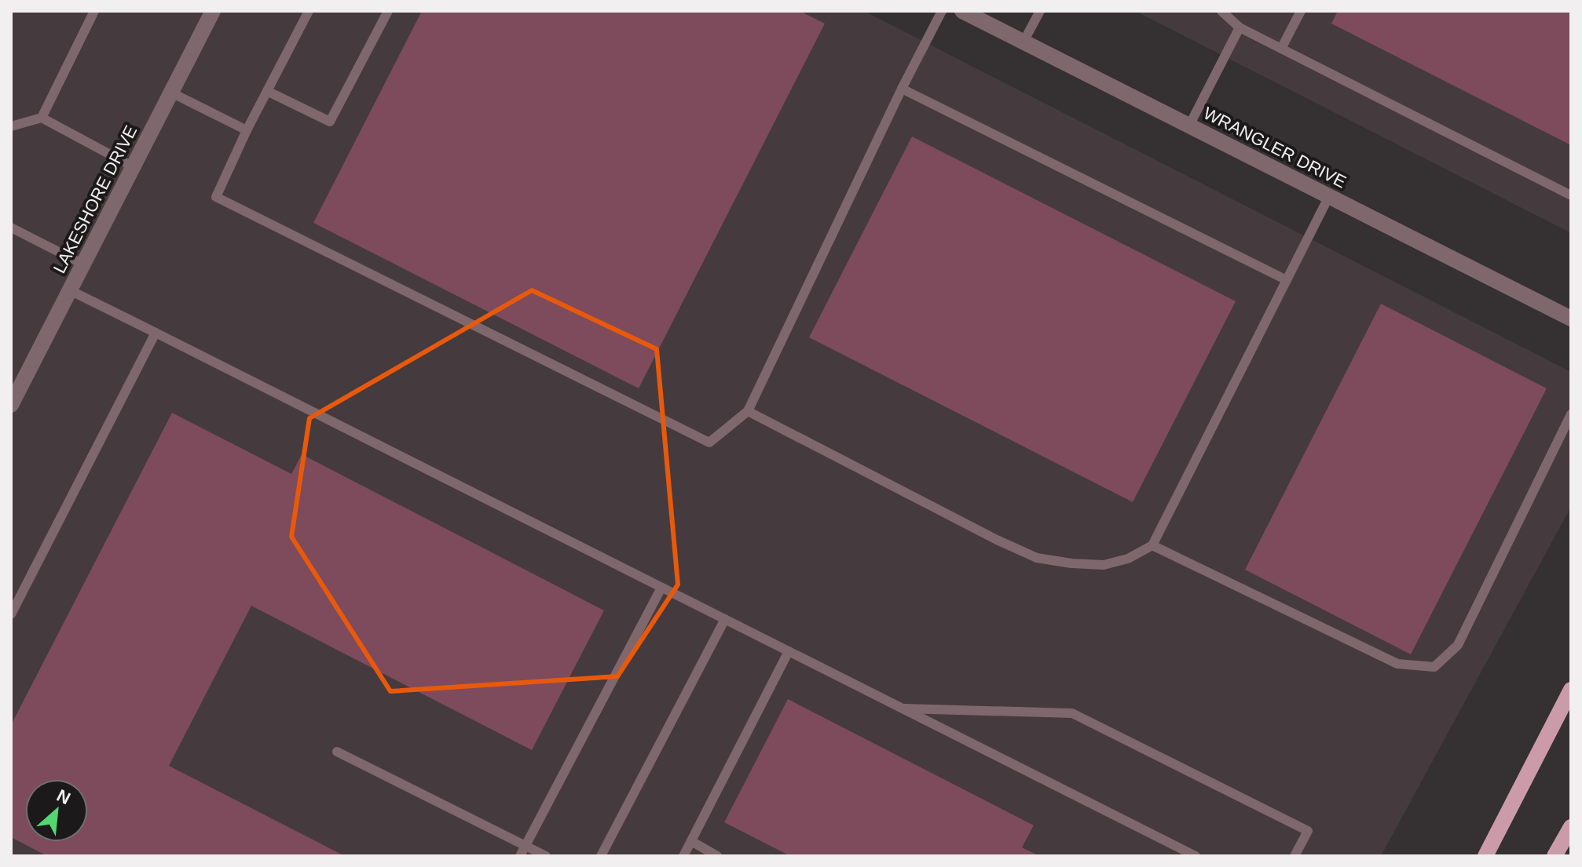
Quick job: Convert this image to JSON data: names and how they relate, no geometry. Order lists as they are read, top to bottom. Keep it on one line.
{"streets":{"street":["WRANGLER DRIVE","LAKESHORE DRIVE"]},"north":"top right"}
